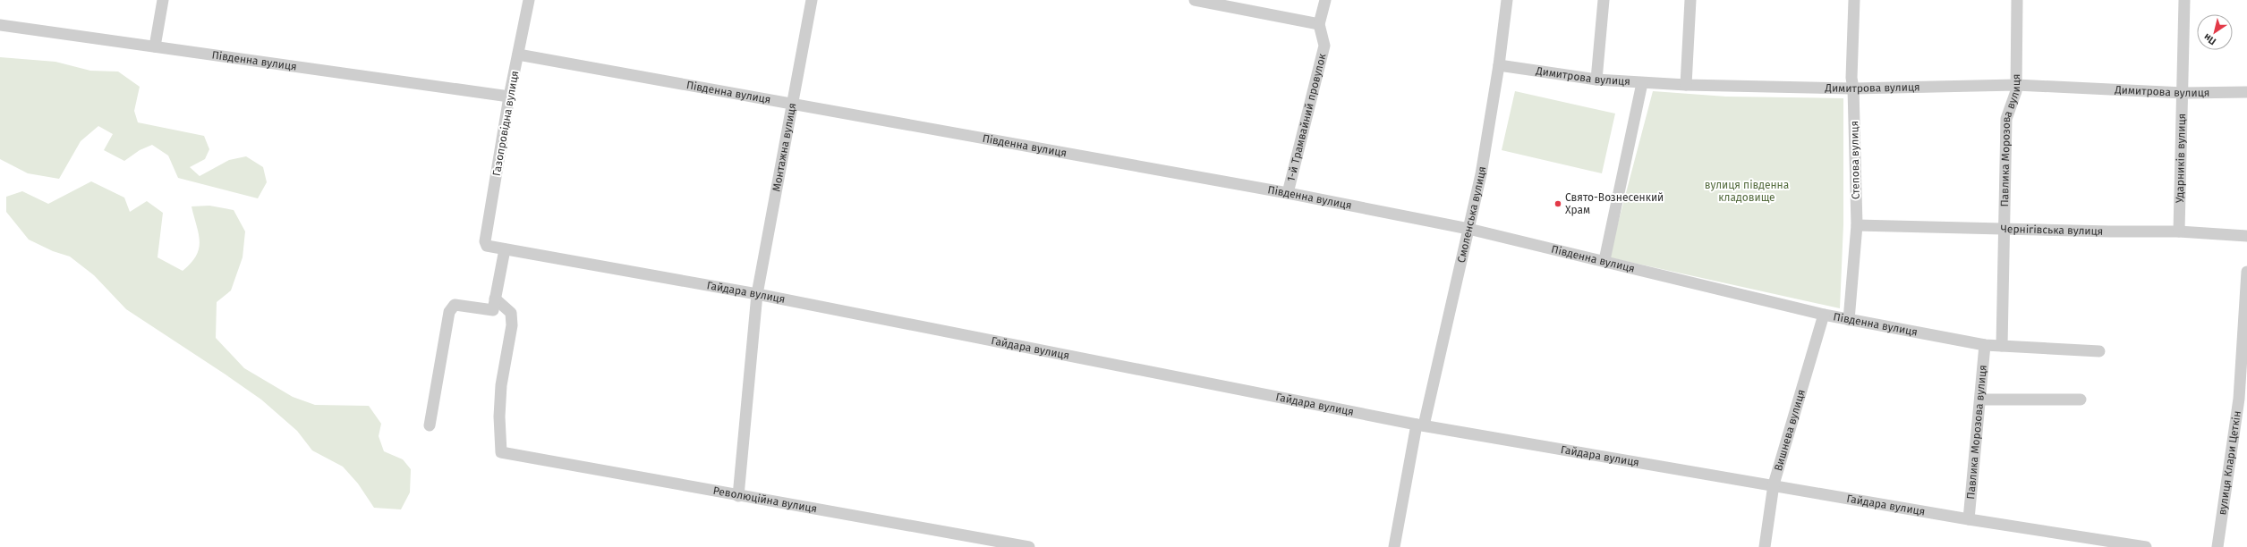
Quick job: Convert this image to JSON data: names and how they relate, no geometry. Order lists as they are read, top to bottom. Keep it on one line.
{"streets":{"street":["Південна вулиця","Димитрова вулиця","1-й Трамвайний провулок","Газопровідна вулиця","Павлика Морозова вулиця","Монтажна вулиця","Ударників вулиця","Степова вулиця","Смоленська вулиця","Чернігівська вулиця","Гайдара вулиця","Вишнева вулиця","вулиця Клари Цеткін","Революційна вулиця"]},"crossings":[["Південна вулиця","1-й Трамвайний провулок"],["Південна вулиця","Газопровідна вулиця"],["Південна вулиця","Павлика Морозова вулиця"],["Південна вулиця","Монтажна вулиця"],["Південна вулиця","Степова вулиця"],["Південна вулиця","Смоленська вулиця"],["Південна вулиця","Вишнева вулиця"],["Димитрова вулиця","Павлика Морозова вулиця"],["Димитрова вулиця","Ударників вулиця"],["Димитрова вулиця","Степова вулиця"],["Димитрова вулиця","Смоленська вулиця"],["Газопровідна вулиця","Гайдара вулиця"],["Павлика Морозова вулиця","Чернігівська вулиця"],["Павлика Морозова вулиця","Гайдара вулиця"],["Монтажна вулиця","Гайдара вулиця"],["Монтажна вулиця","Революційна вулиця"],["Ударників вулиця","Чернігівська вулиця"],["Степова вулиця","Чернігівська вулиця"],["Смоленська вулиця","Гайдара вулиця"],["Гайдара вулиця","Вишнева вулиця"]],"parks":["вулиця південна кладовище"],"places":["Свято-Вознесенкий Храм"],"north":"bottom left"}
